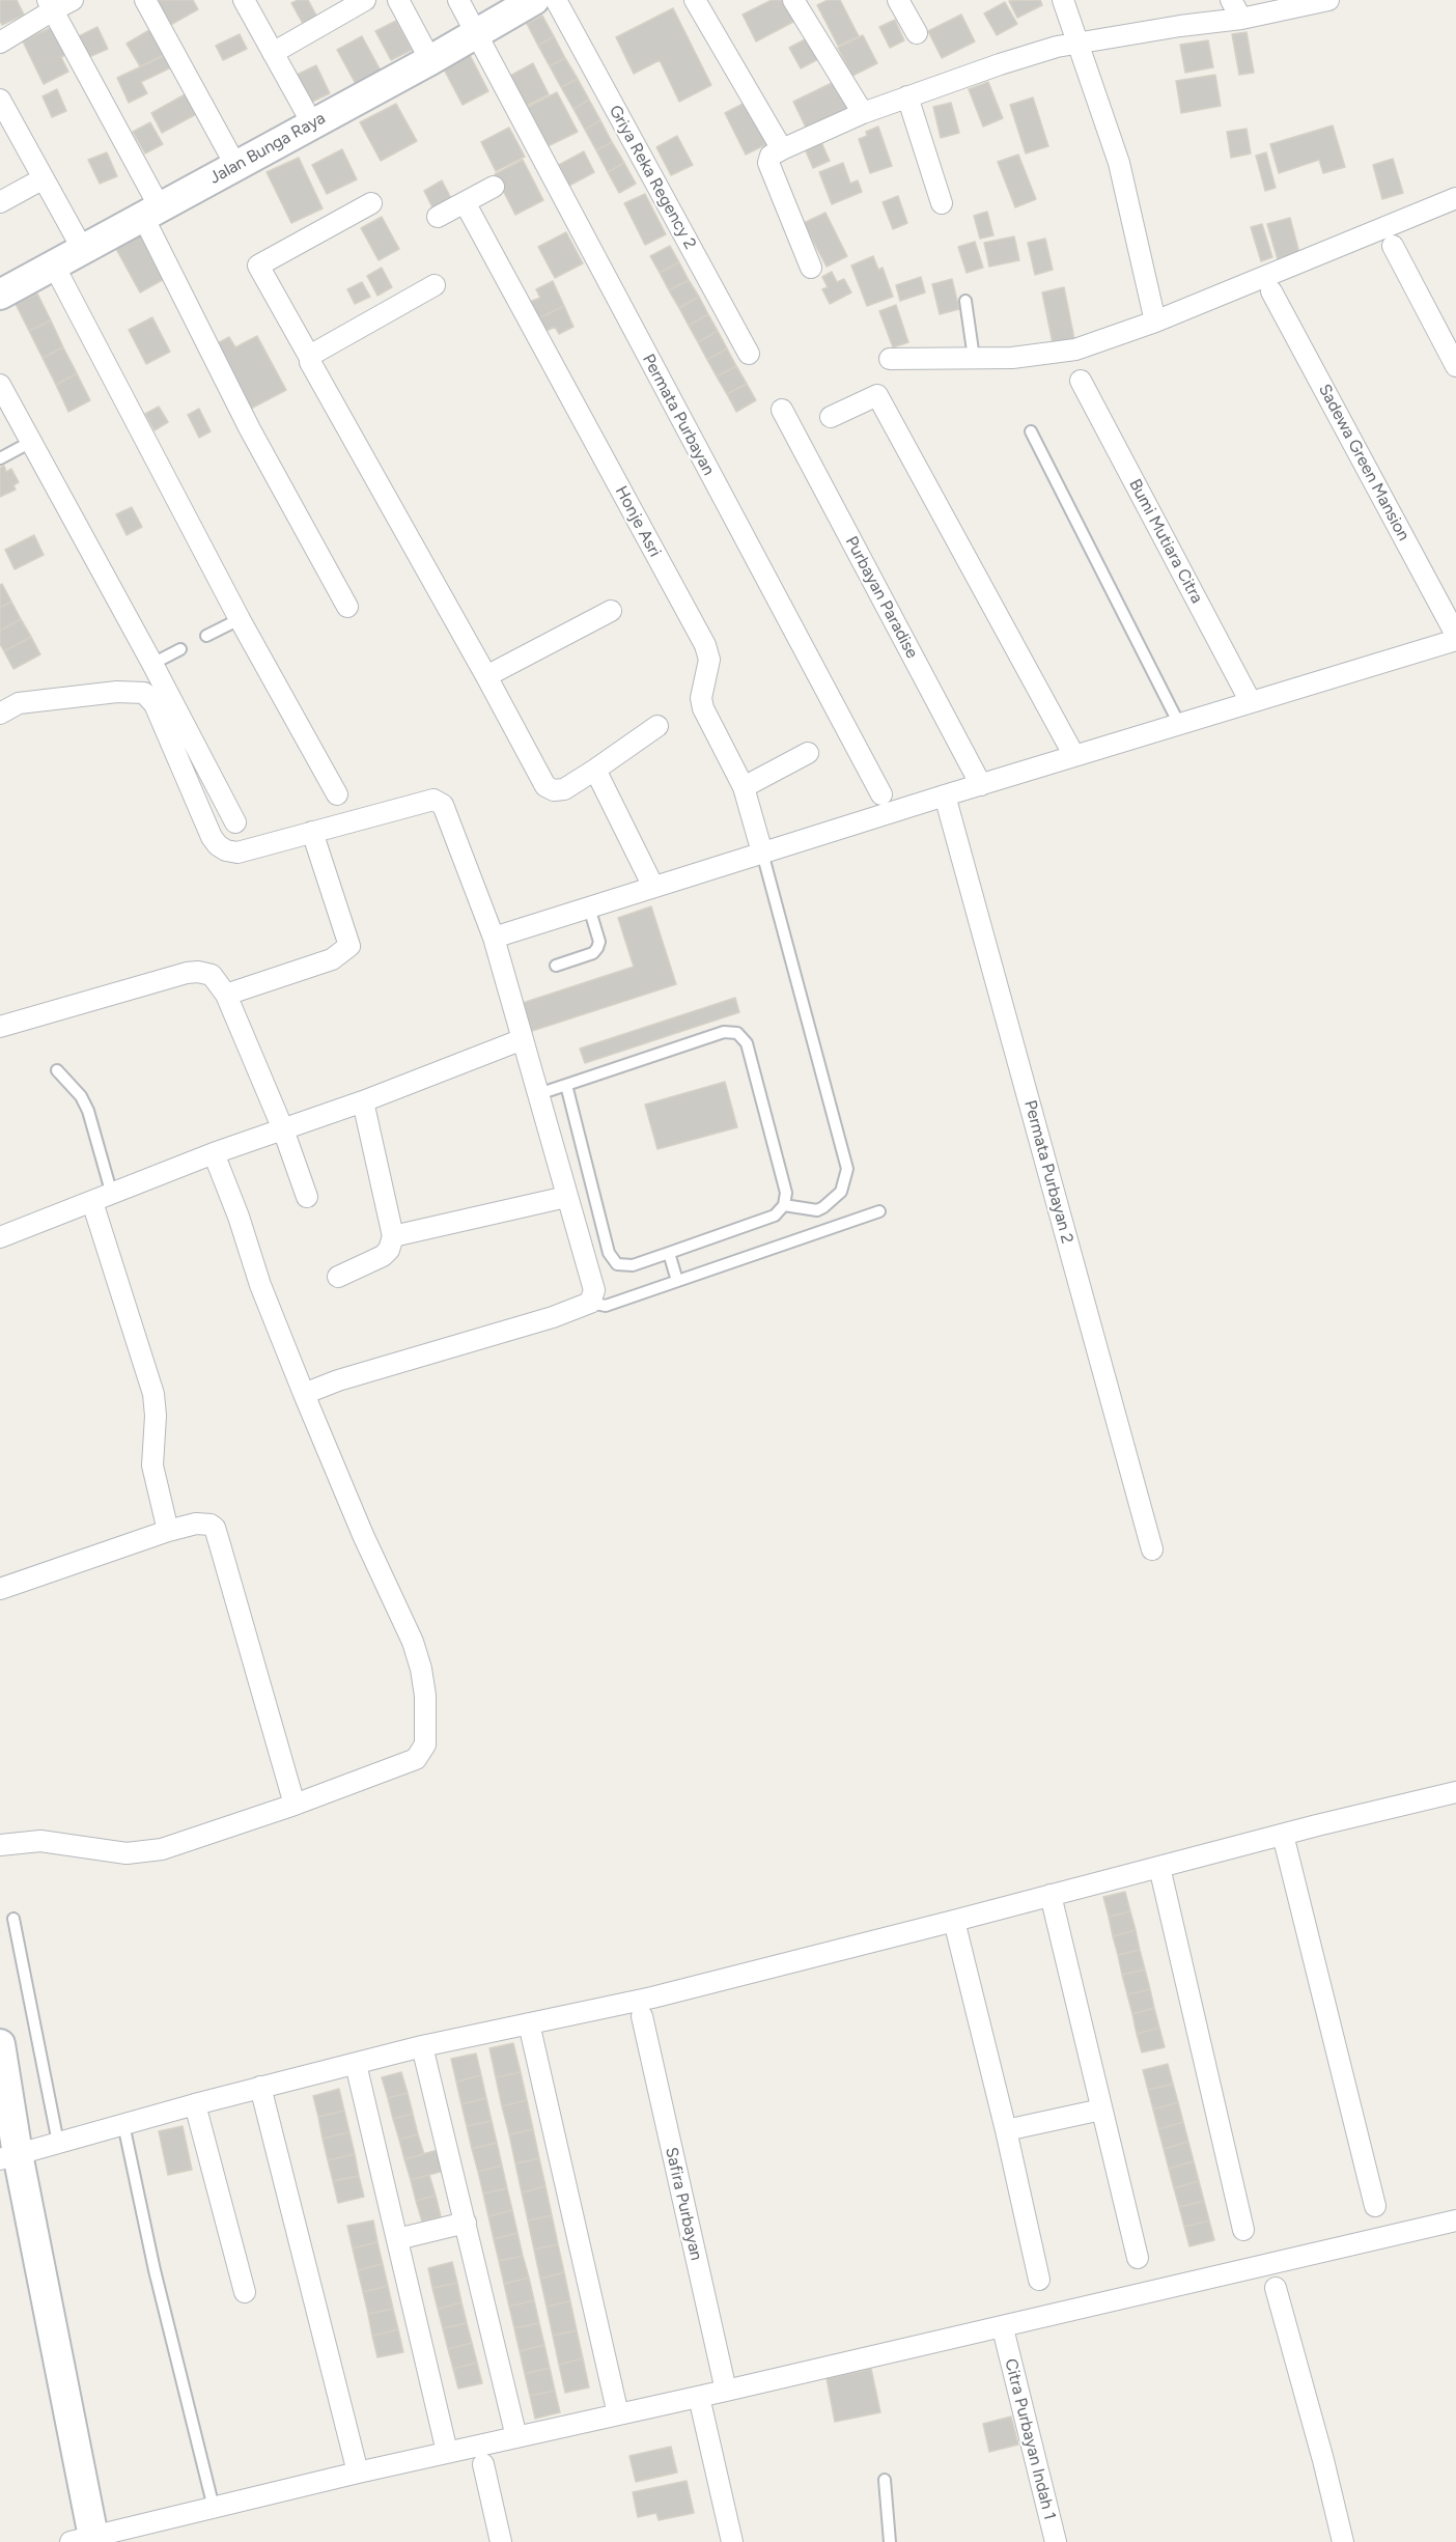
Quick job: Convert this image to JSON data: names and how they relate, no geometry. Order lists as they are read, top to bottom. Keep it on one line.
{"streets":{"main road":["Jalan Bunga Raya"],"street":["Griya Reka Regency 2","Permata Purbayan","Sadewa Green Mansion","Honje Asri","Bumi Mutiara Citra","Purbayan Paradise","Permata Purbayan 2","Safira Purbayan","Citra Purbayan Indah 1"]},"crossings":[["Jalan Bunga Raya","Griya Reka Regency 2"],["Jalan Bunga Raya","Permata Purbayan"]]}
